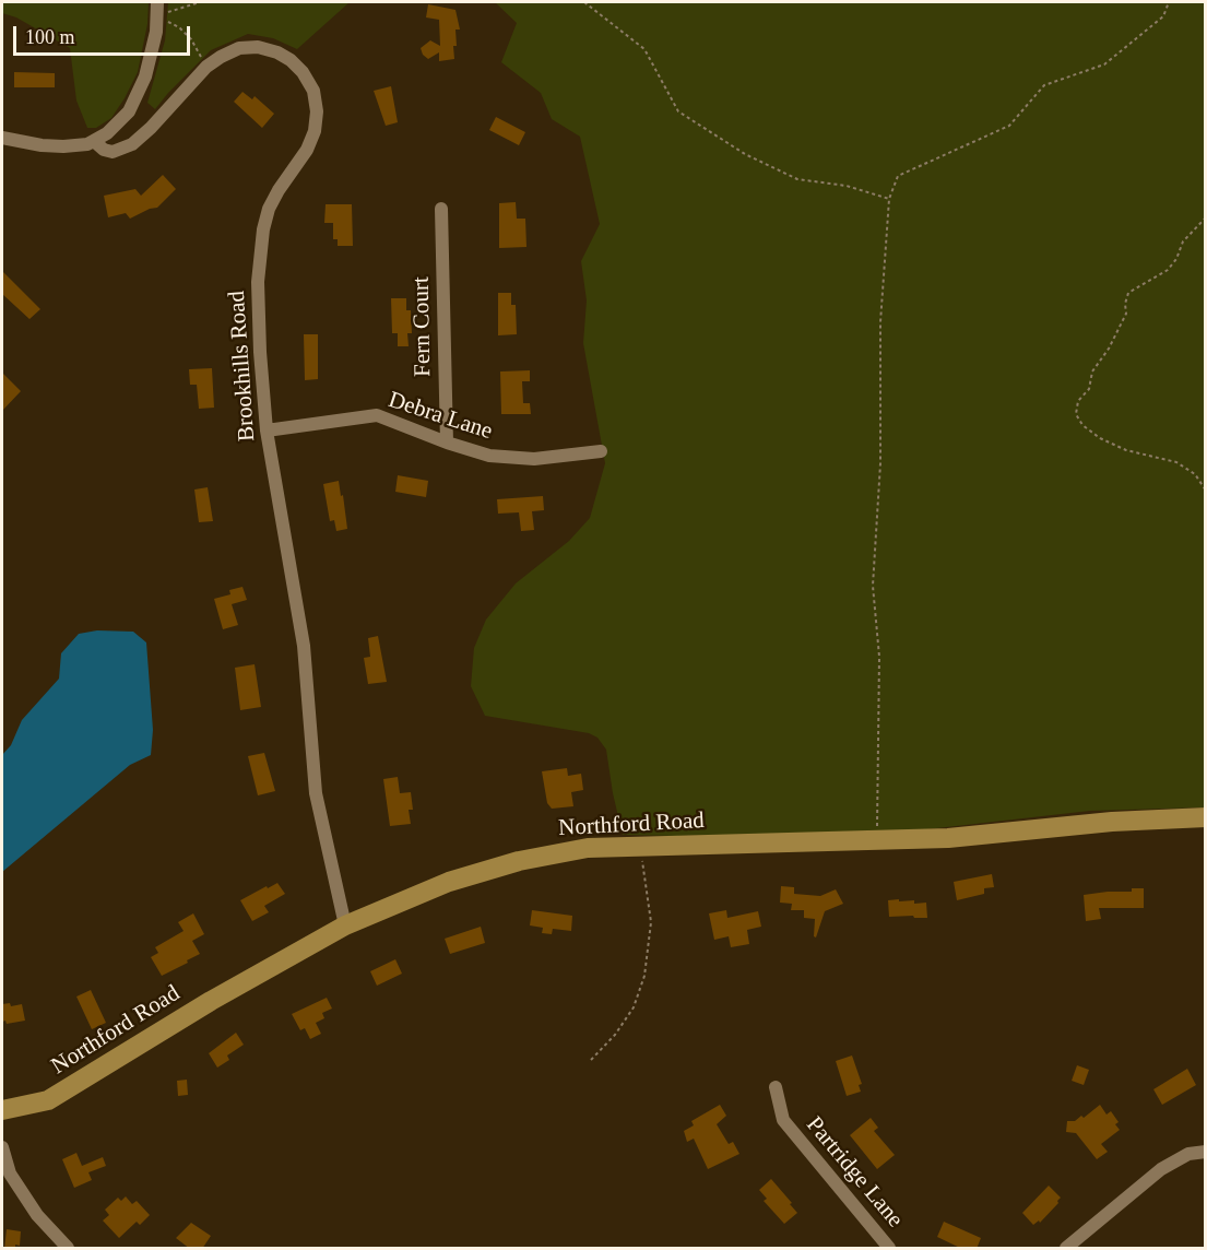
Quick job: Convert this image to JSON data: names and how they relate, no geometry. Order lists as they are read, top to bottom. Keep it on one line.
{"streets":{"street":["Fern Court","Brookhills Road","Debra Lane","Northford Road","Partridge Lane"]},"crossings":[["Fern Court","Debra Lane"],["Brookhills Road","Debra Lane"],["Brookhills Road","Northford Road"]],"scale_bar":"100 m"}
